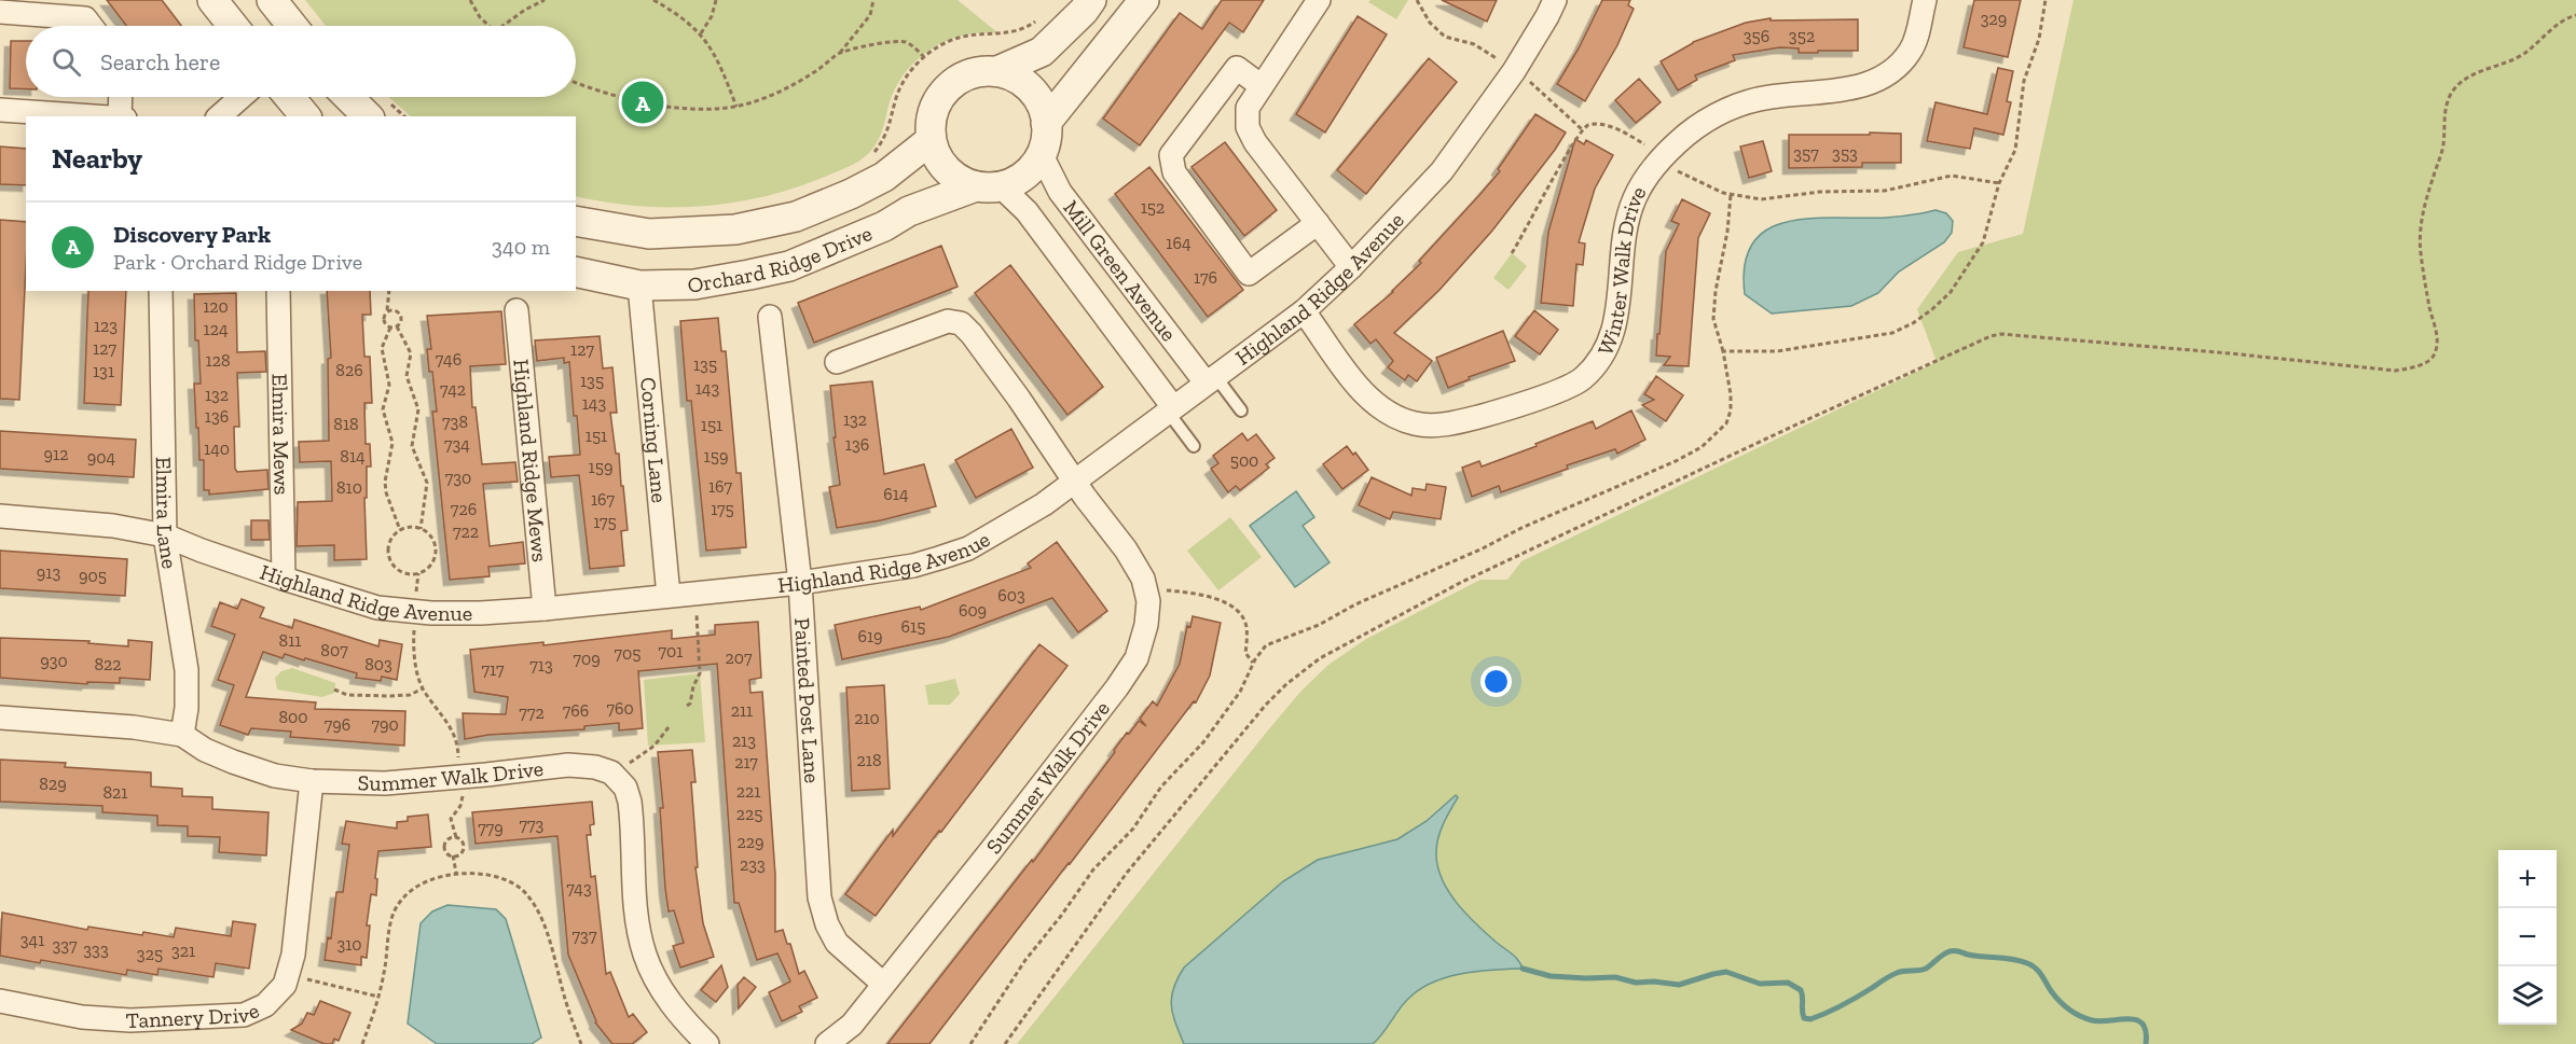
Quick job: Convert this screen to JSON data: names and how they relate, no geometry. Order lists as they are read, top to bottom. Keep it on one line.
{"streets":{"street":["Orchard Ridge Drive","Mill Green Avenue","Winter Walk Drive","Highland Ridge Avenue","Elmira Mews","Corning Lane","Highland Ridge Mews","Elmira Lane","Painted Post Lane","Summer Walk Drive","Tannery Drive"]},"crossings":[["Orchard Ridge Drive","Mill Green Avenue"],["Orchard Ridge Drive","Corning Lane"],["Mill Green Avenue","Highland Ridge Avenue"],["Winter Walk Drive","Highland Ridge Avenue"],["Highland Ridge Avenue","Elmira Mews"],["Highland Ridge Avenue","Corning Lane"],["Highland Ridge Avenue","Highland Ridge Mews"],["Highland Ridge Avenue","Elmira Lane"],["Highland Ridge Avenue","Painted Post Lane"],["Highland Ridge Avenue","Summer Walk Drive"],["Elmira Lane","Summer Walk Drive"],["Painted Post Lane","Summer Walk Drive"],["Summer Walk Drive","Tannery Drive"]],"house_numbers":["329","356","352","357","353","152","164","176","120","123","124","127","127","746","128","135","826","131","135","143","742","132","143","136","132","738","818","151","151","734","136","140","912","814","159","904","500","159","730","167","810","614","167","726","175","175","722","913","905","603","609","615","619","811","807","701","705","207","709","930","822","803","713","717","760","766","211","772","800","210","796","790","213","218","217","829","221","821","225","773","779","229","233","743","737","341","310","337","333","321","325"],"page":{"search":"Search here","pins":"A","heading":"Nearby","list":[{"mark":"A","name":"Discovery Park","note":"Park · Orchard Ridge Drive","value":"340 m"}],"map_buttons":["+","−"]}}
